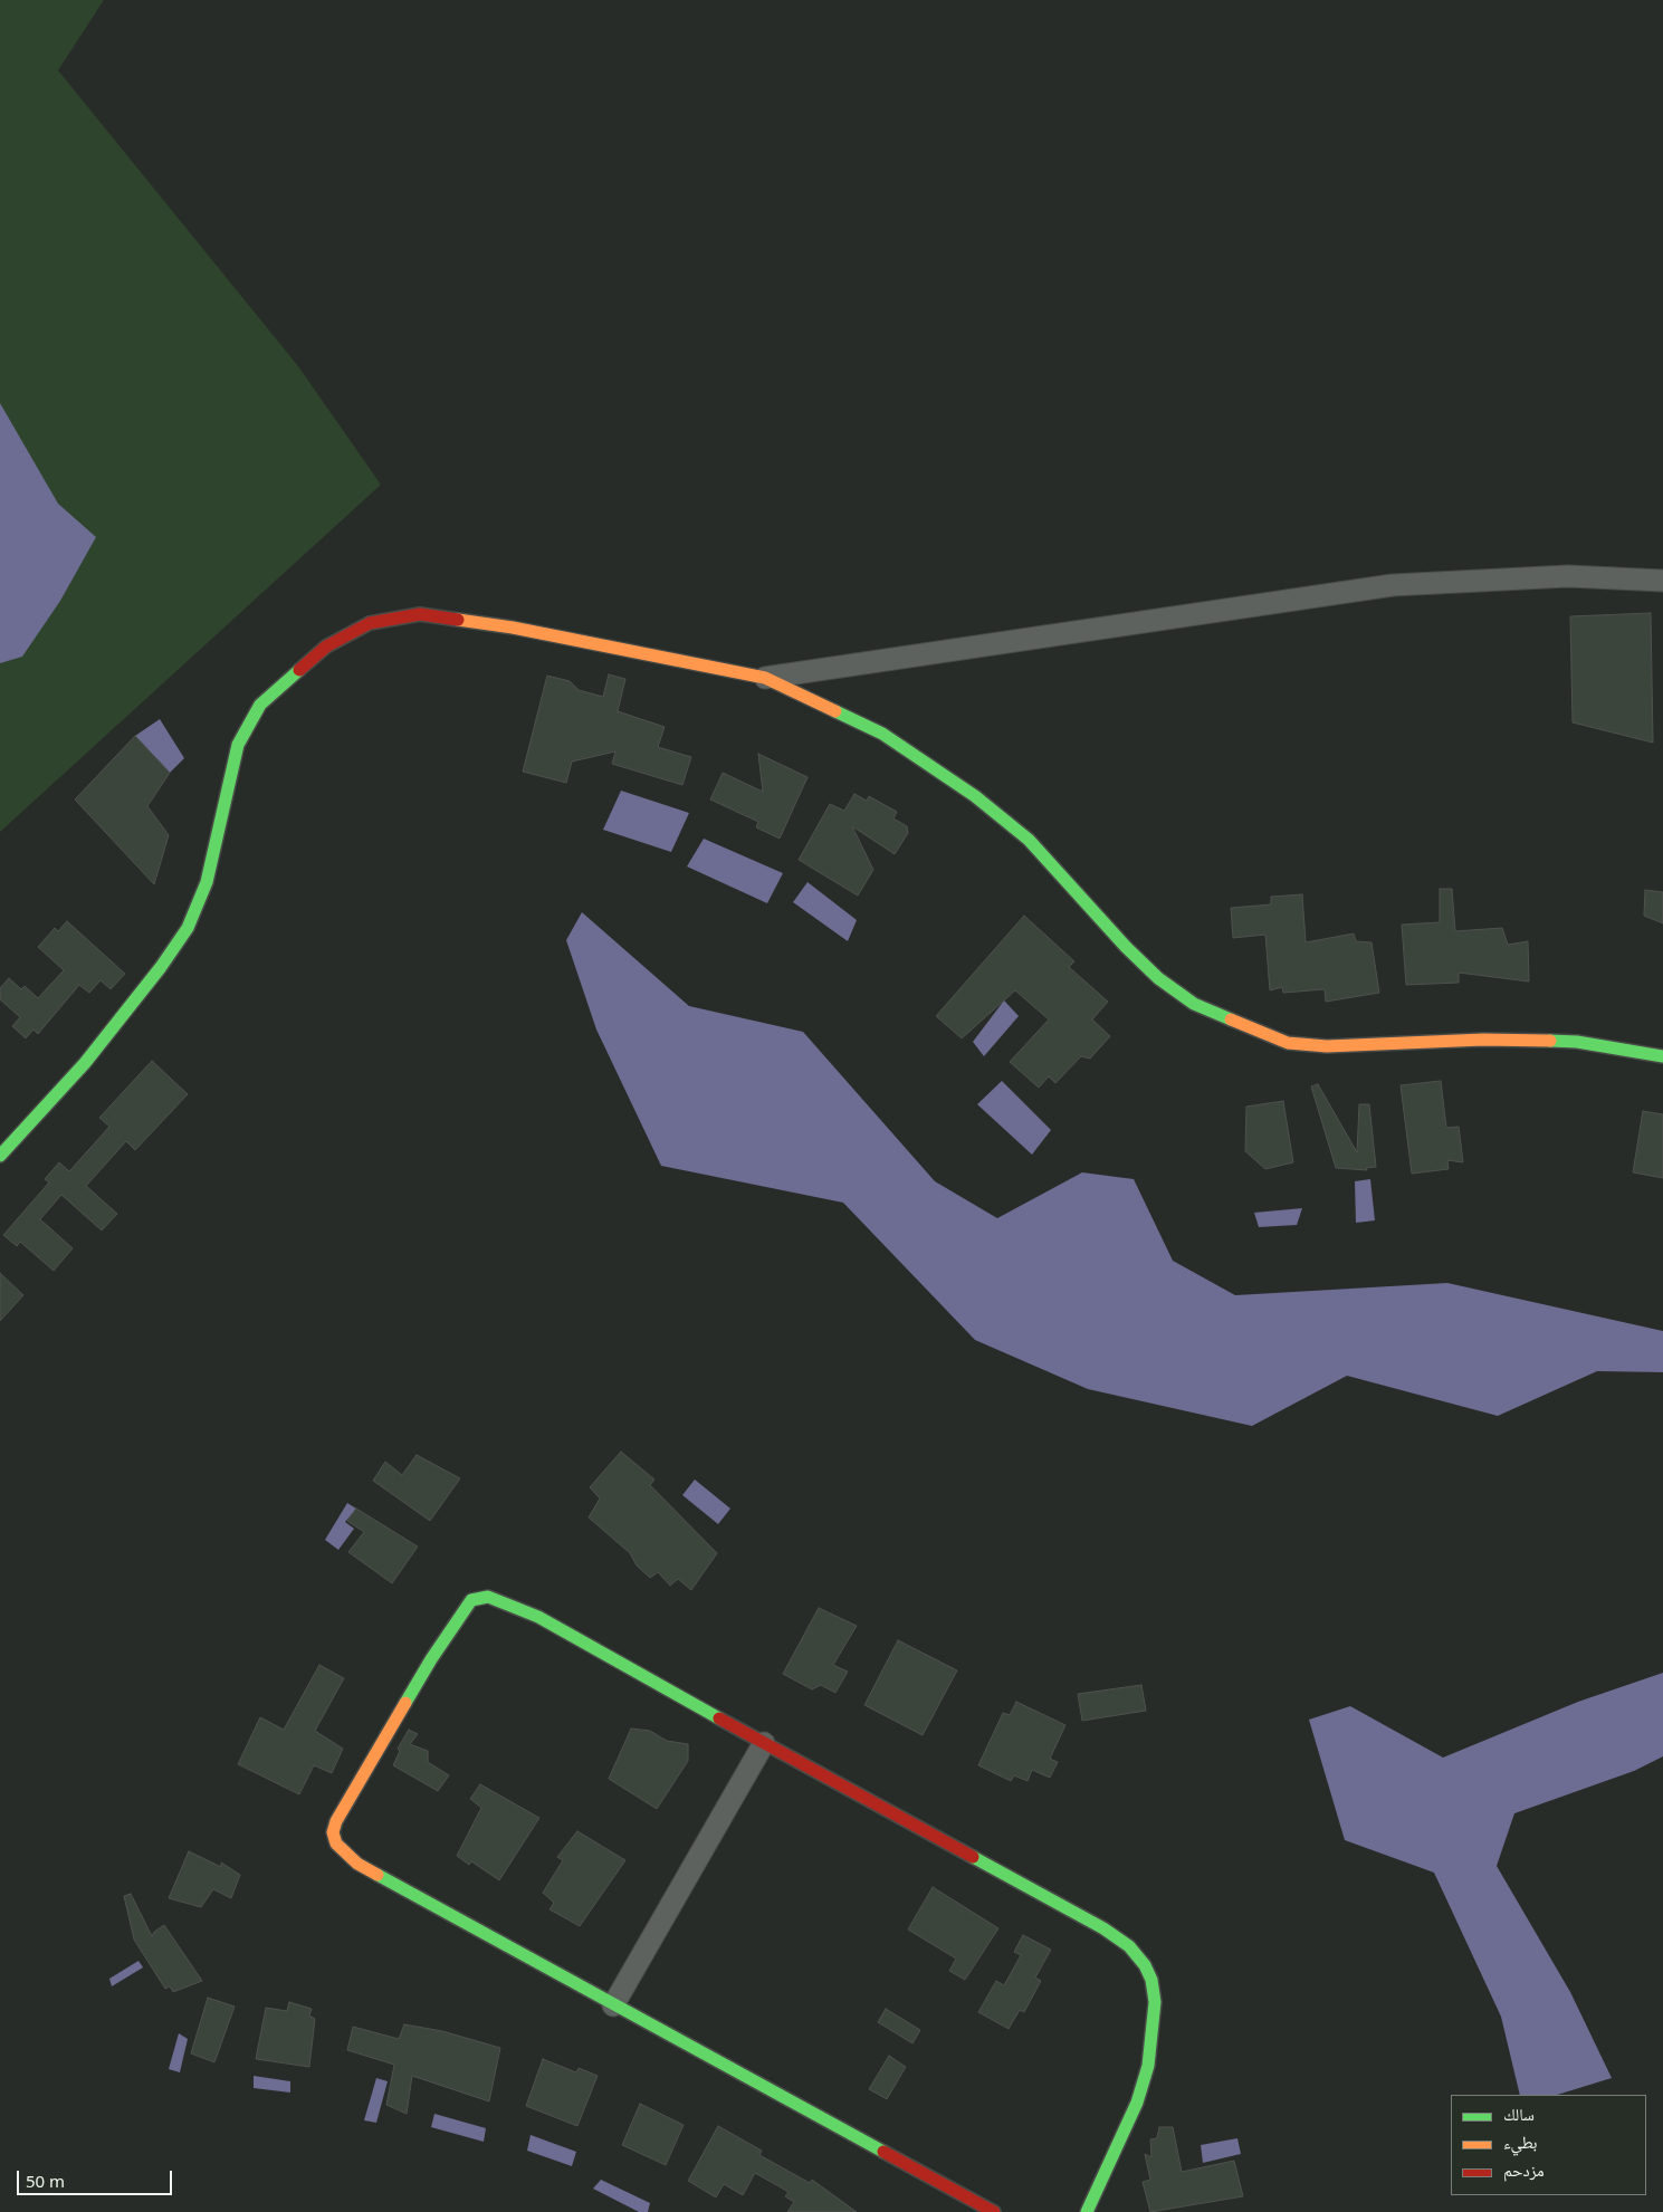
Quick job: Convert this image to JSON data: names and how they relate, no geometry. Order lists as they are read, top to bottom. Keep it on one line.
{"legend":["سالك","بطيء","مزدحم"],"scale_bar":"50 m"}
